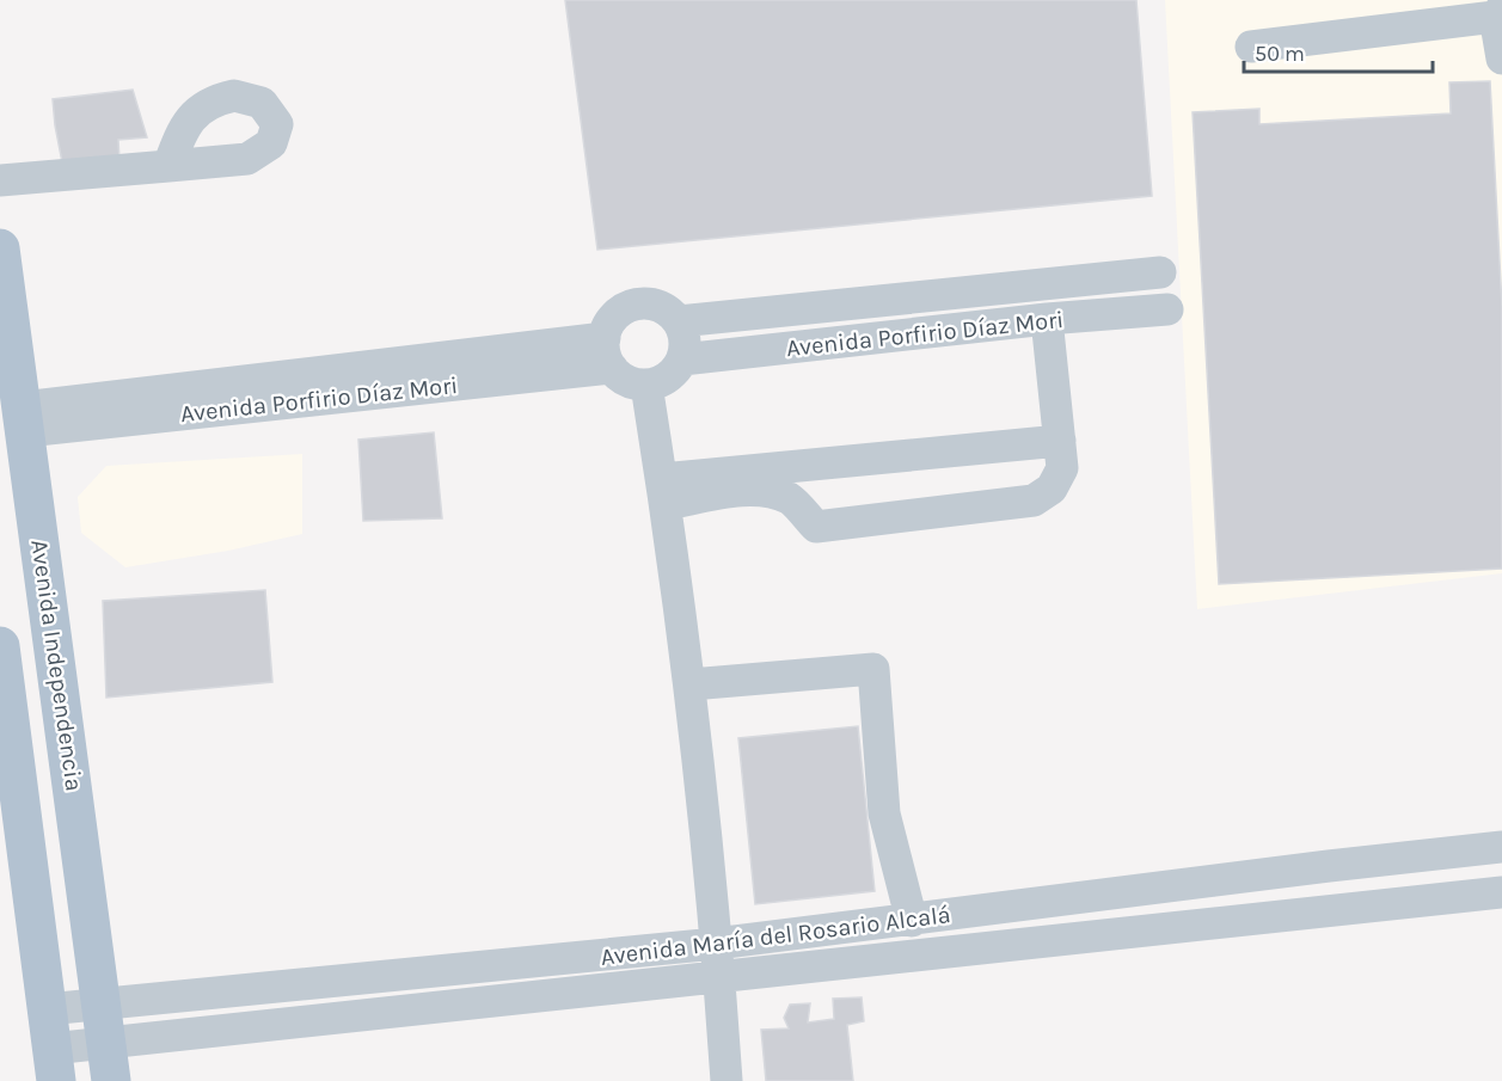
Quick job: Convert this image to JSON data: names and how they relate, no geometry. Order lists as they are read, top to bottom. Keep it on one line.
{"streets":{"main road":["Avenida Independencia"],"street":["Avenida Porfirio Díaz Mori","Avenida María del Rosario Alcalá"]},"crossings":[["Avenida Porfirio Díaz Mori","Avenida Independencia"],["Avenida Independencia","Avenida María del Rosario Alcalá"]],"scale_bar":"50 m"}
